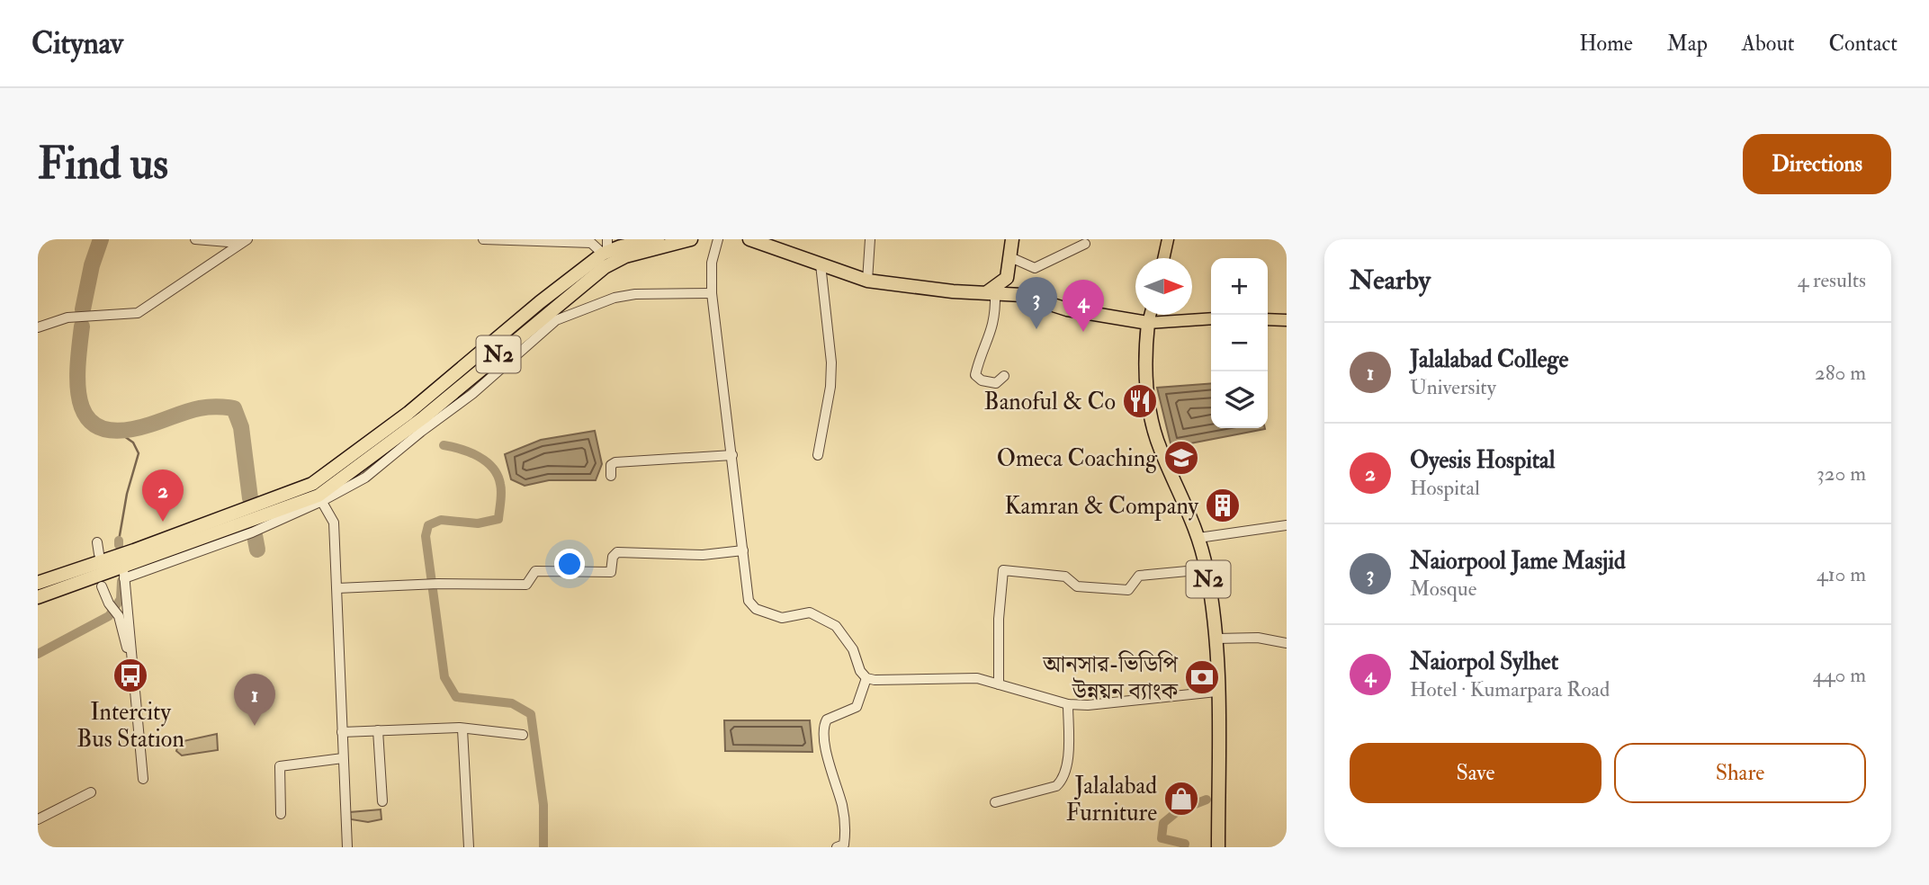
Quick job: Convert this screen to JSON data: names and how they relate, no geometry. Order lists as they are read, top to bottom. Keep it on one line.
{"streets":{"highway":["N2"]},"places":{"restaurant":["Banoful & Co"],"school or university":["Omeca Coaching"],"building":["Kamran & Company"],"bus stop":["Intercity Bus Station"],"bank":["আনসার-ভিডিপি উন্নয়ন ব্যাংক"],"shop":["Jalalabad Furniture"]},"north":"right","page":{"header":"Citynav","nav":["Home","Map","About","Contact"],"buttons":["Directions",["Save","Share"]],"title":"Find us","heading":["Nearby","4 results"],"map_buttons":["+","−"],"pins":["3","4","2","1"],"list":[{"mark":"1","name":"Jalalabad College","note":"University","value":"280 m"},{"mark":"2","name":"Oyesis Hospital","note":"Hospital","value":"320 m"},{"mark":"3","name":"Naiorpool Jame Masjid","note":"Mosque","value":"410 m"},{"mark":"4","name":"Naiorpol Sylhet","note":"Hotel · Kumarpara Road","value":"440 m"}]}}
